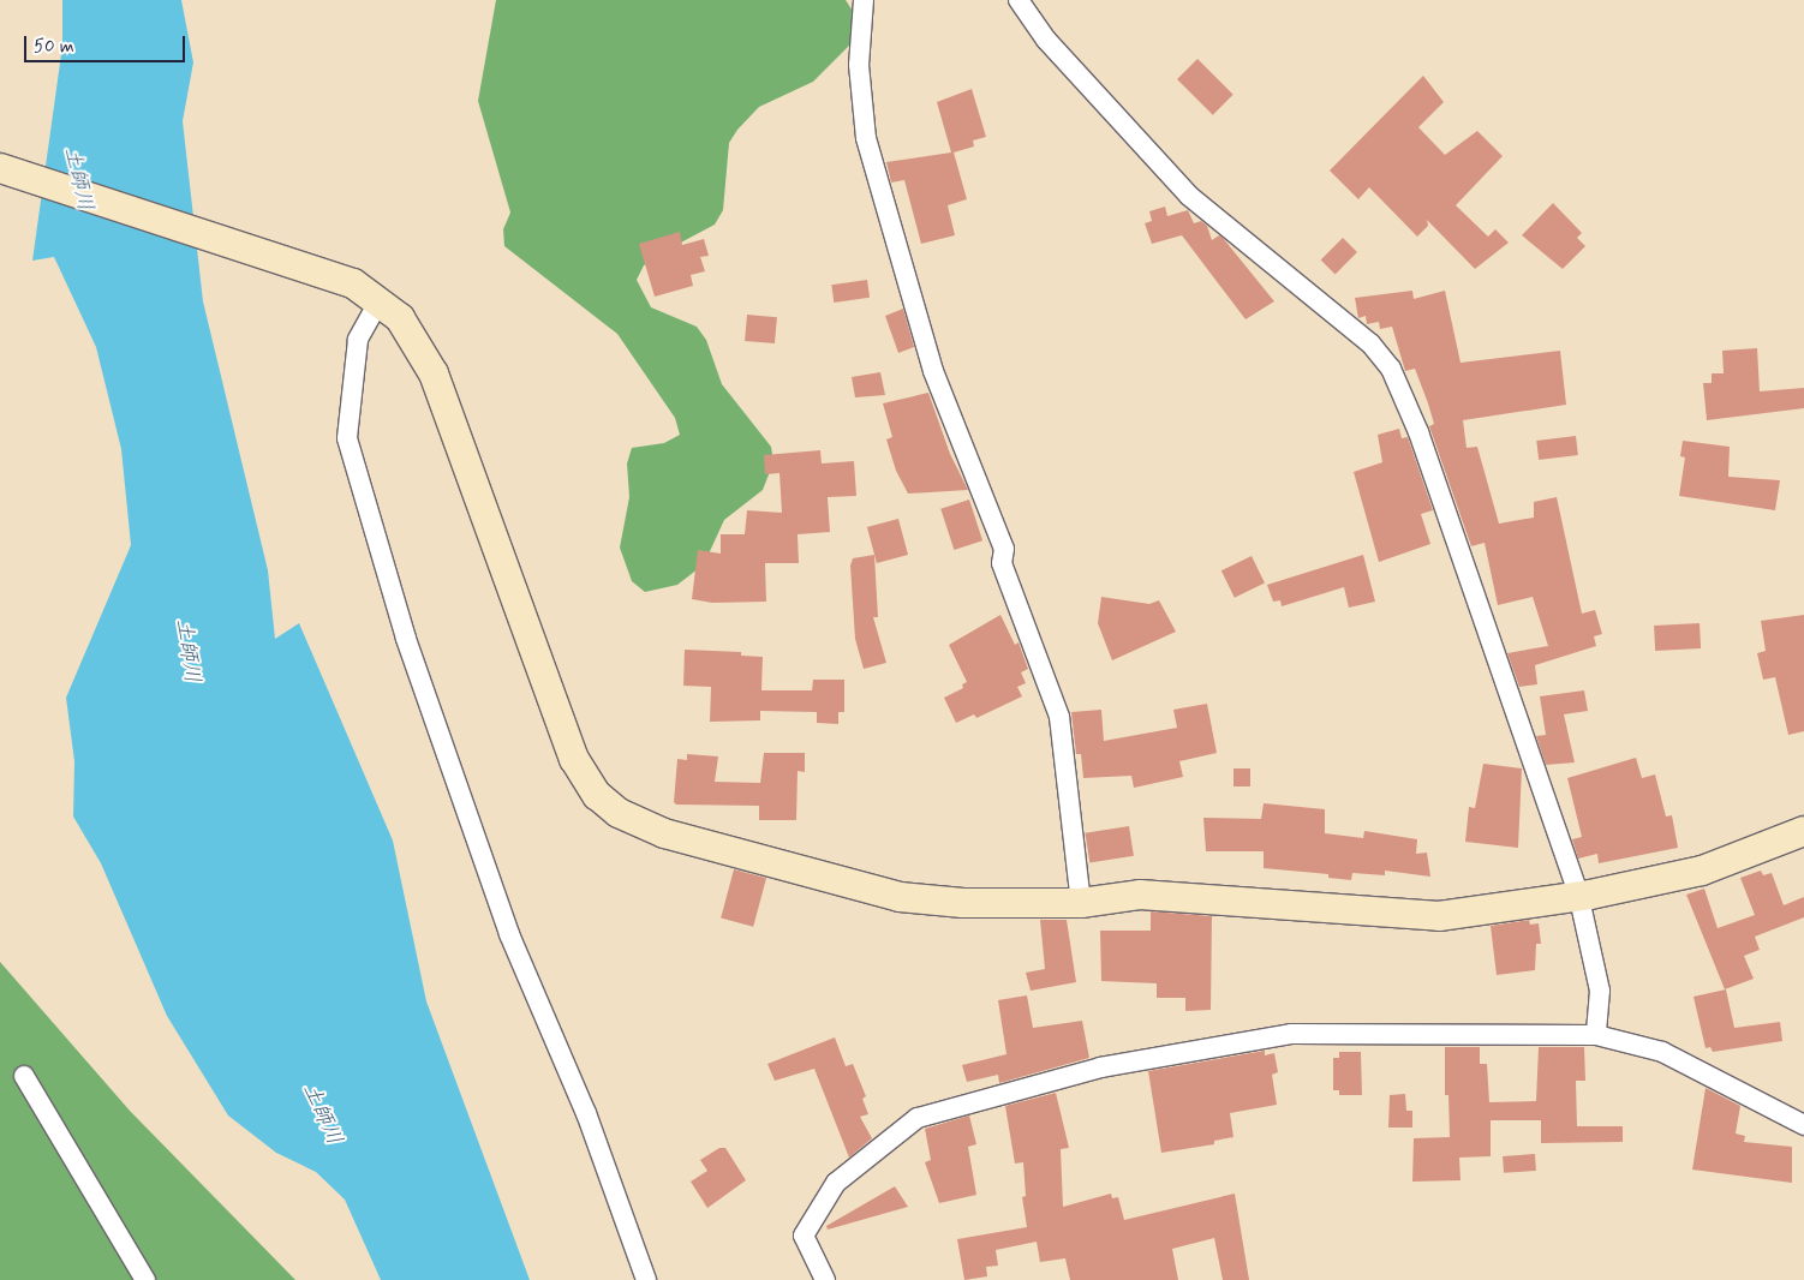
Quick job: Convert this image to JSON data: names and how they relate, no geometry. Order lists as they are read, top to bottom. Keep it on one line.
{"water":["土師川"],"scale_bar":"50 m"}
